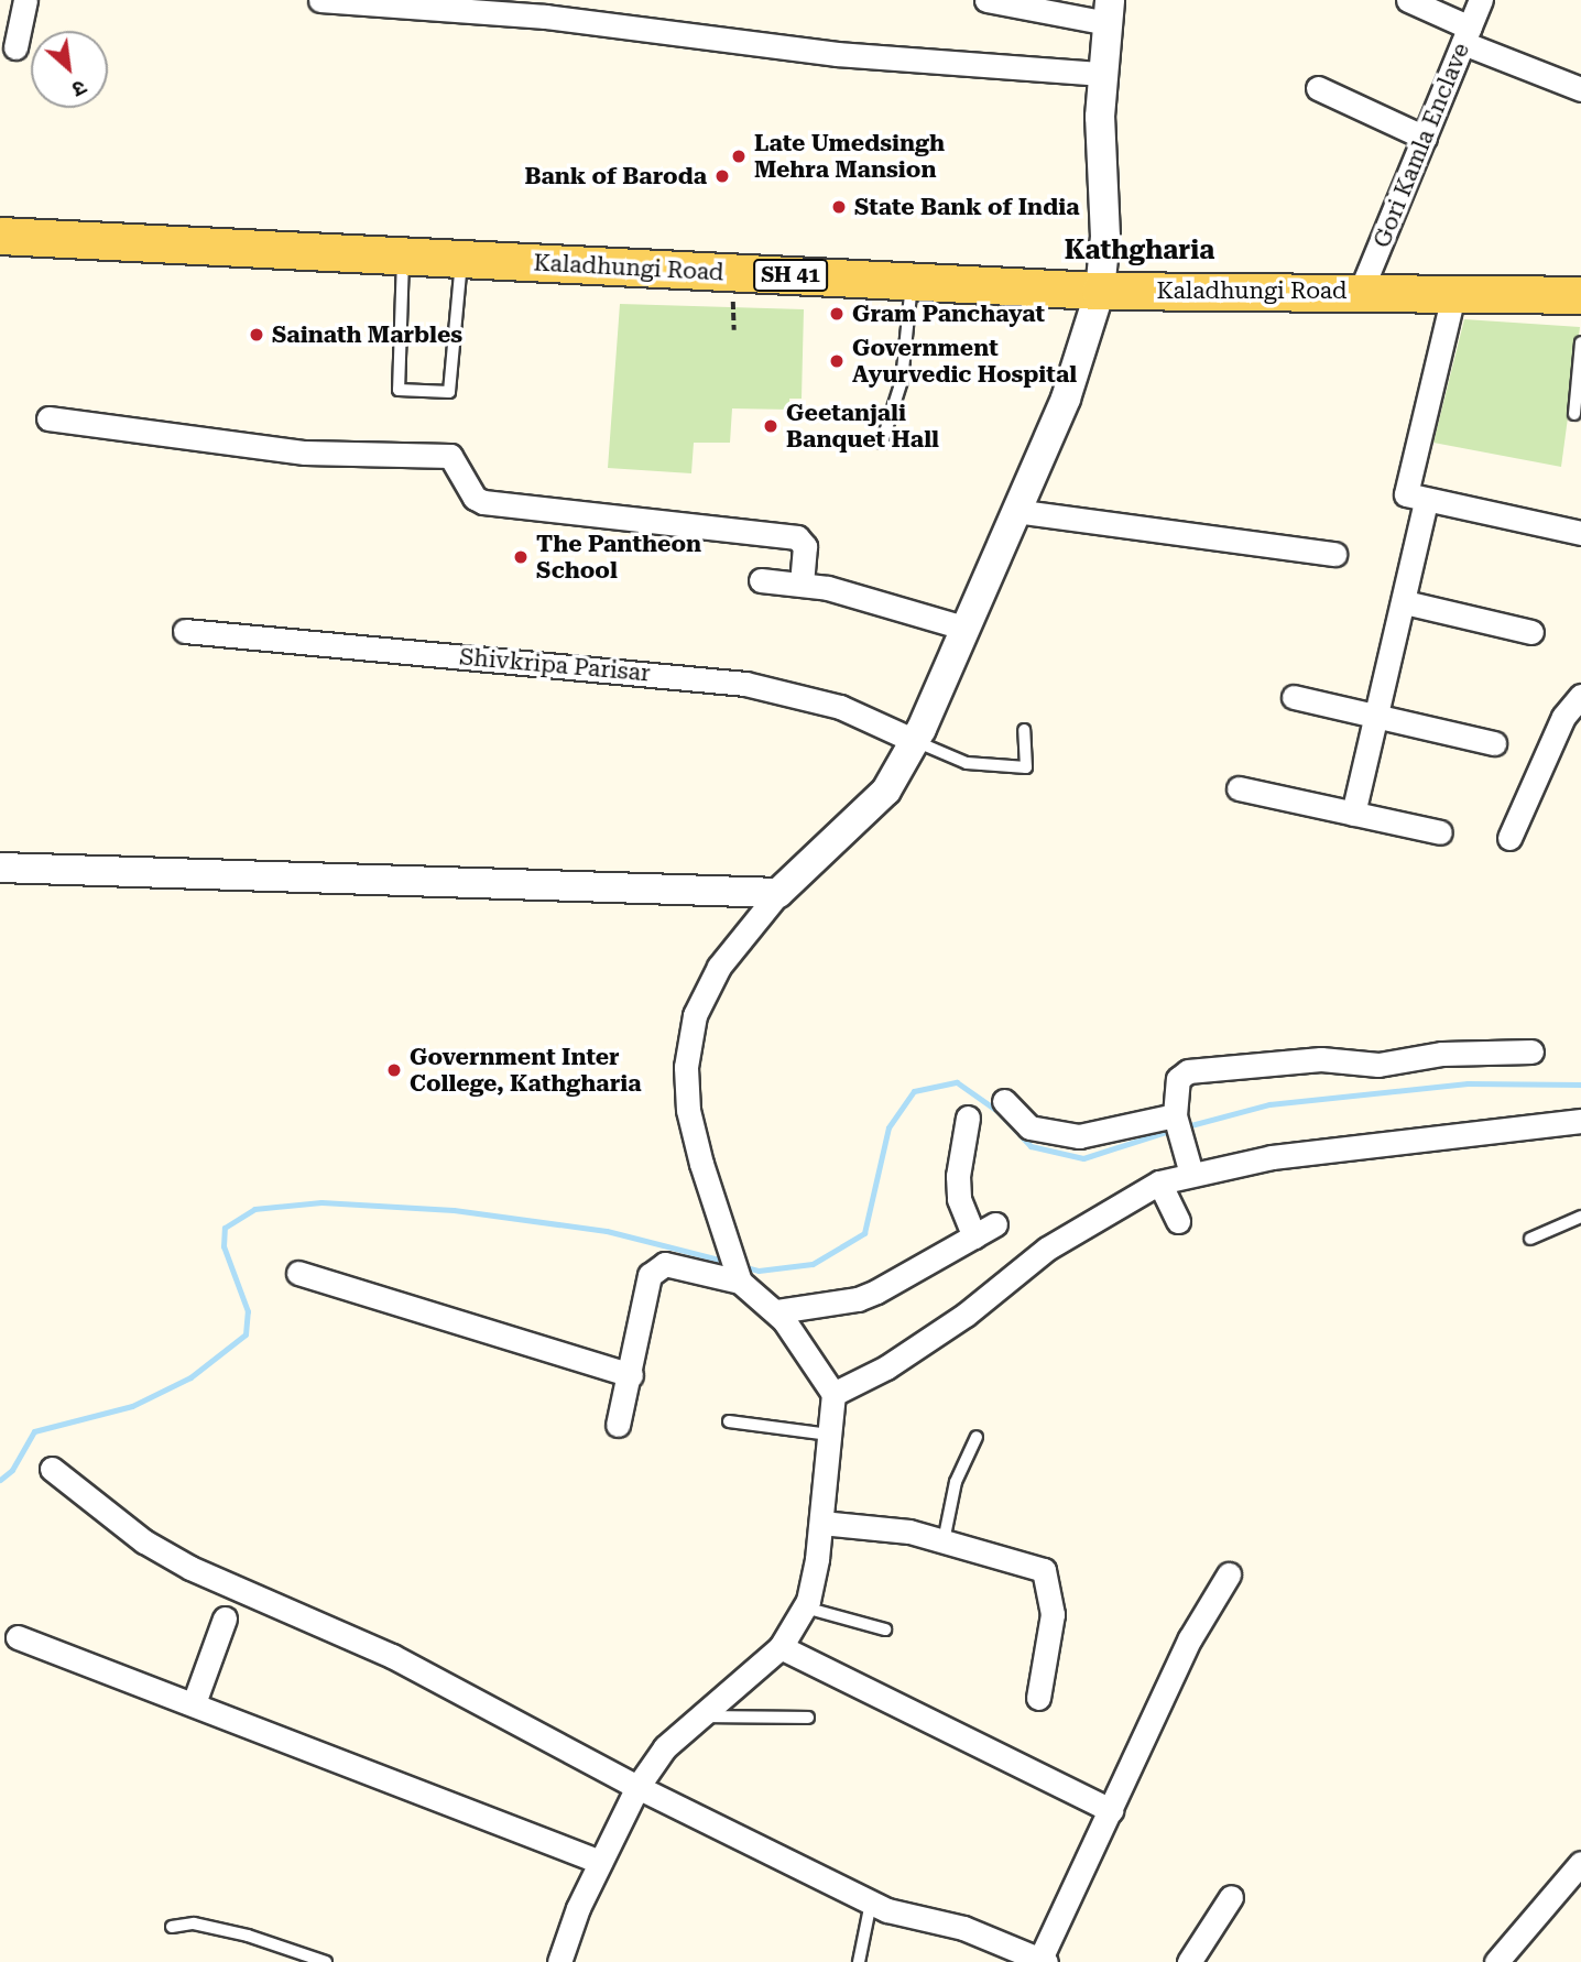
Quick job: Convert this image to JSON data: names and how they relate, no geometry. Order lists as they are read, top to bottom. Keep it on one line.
{"streets":{"main road":["Kaladhungi Road","SH 41"],"street":["Gori Kamla Enclave","Shivkripa Parisar"]},"crossings":[["Gori Kamla Enclave","Kaladhungi Road"]],"districts":["Kathgharia"],"places":["Late Umedsingh Mehra Mansion","Bank of Baroda","State Bank of India","Gram Panchayat","Sainath Marbles","Government Ayurvedic Hospital","Geetanjali Banquet Hall","The Pantheon School","Government Inter College, Kathgharia"],"north":"bottom right"}
